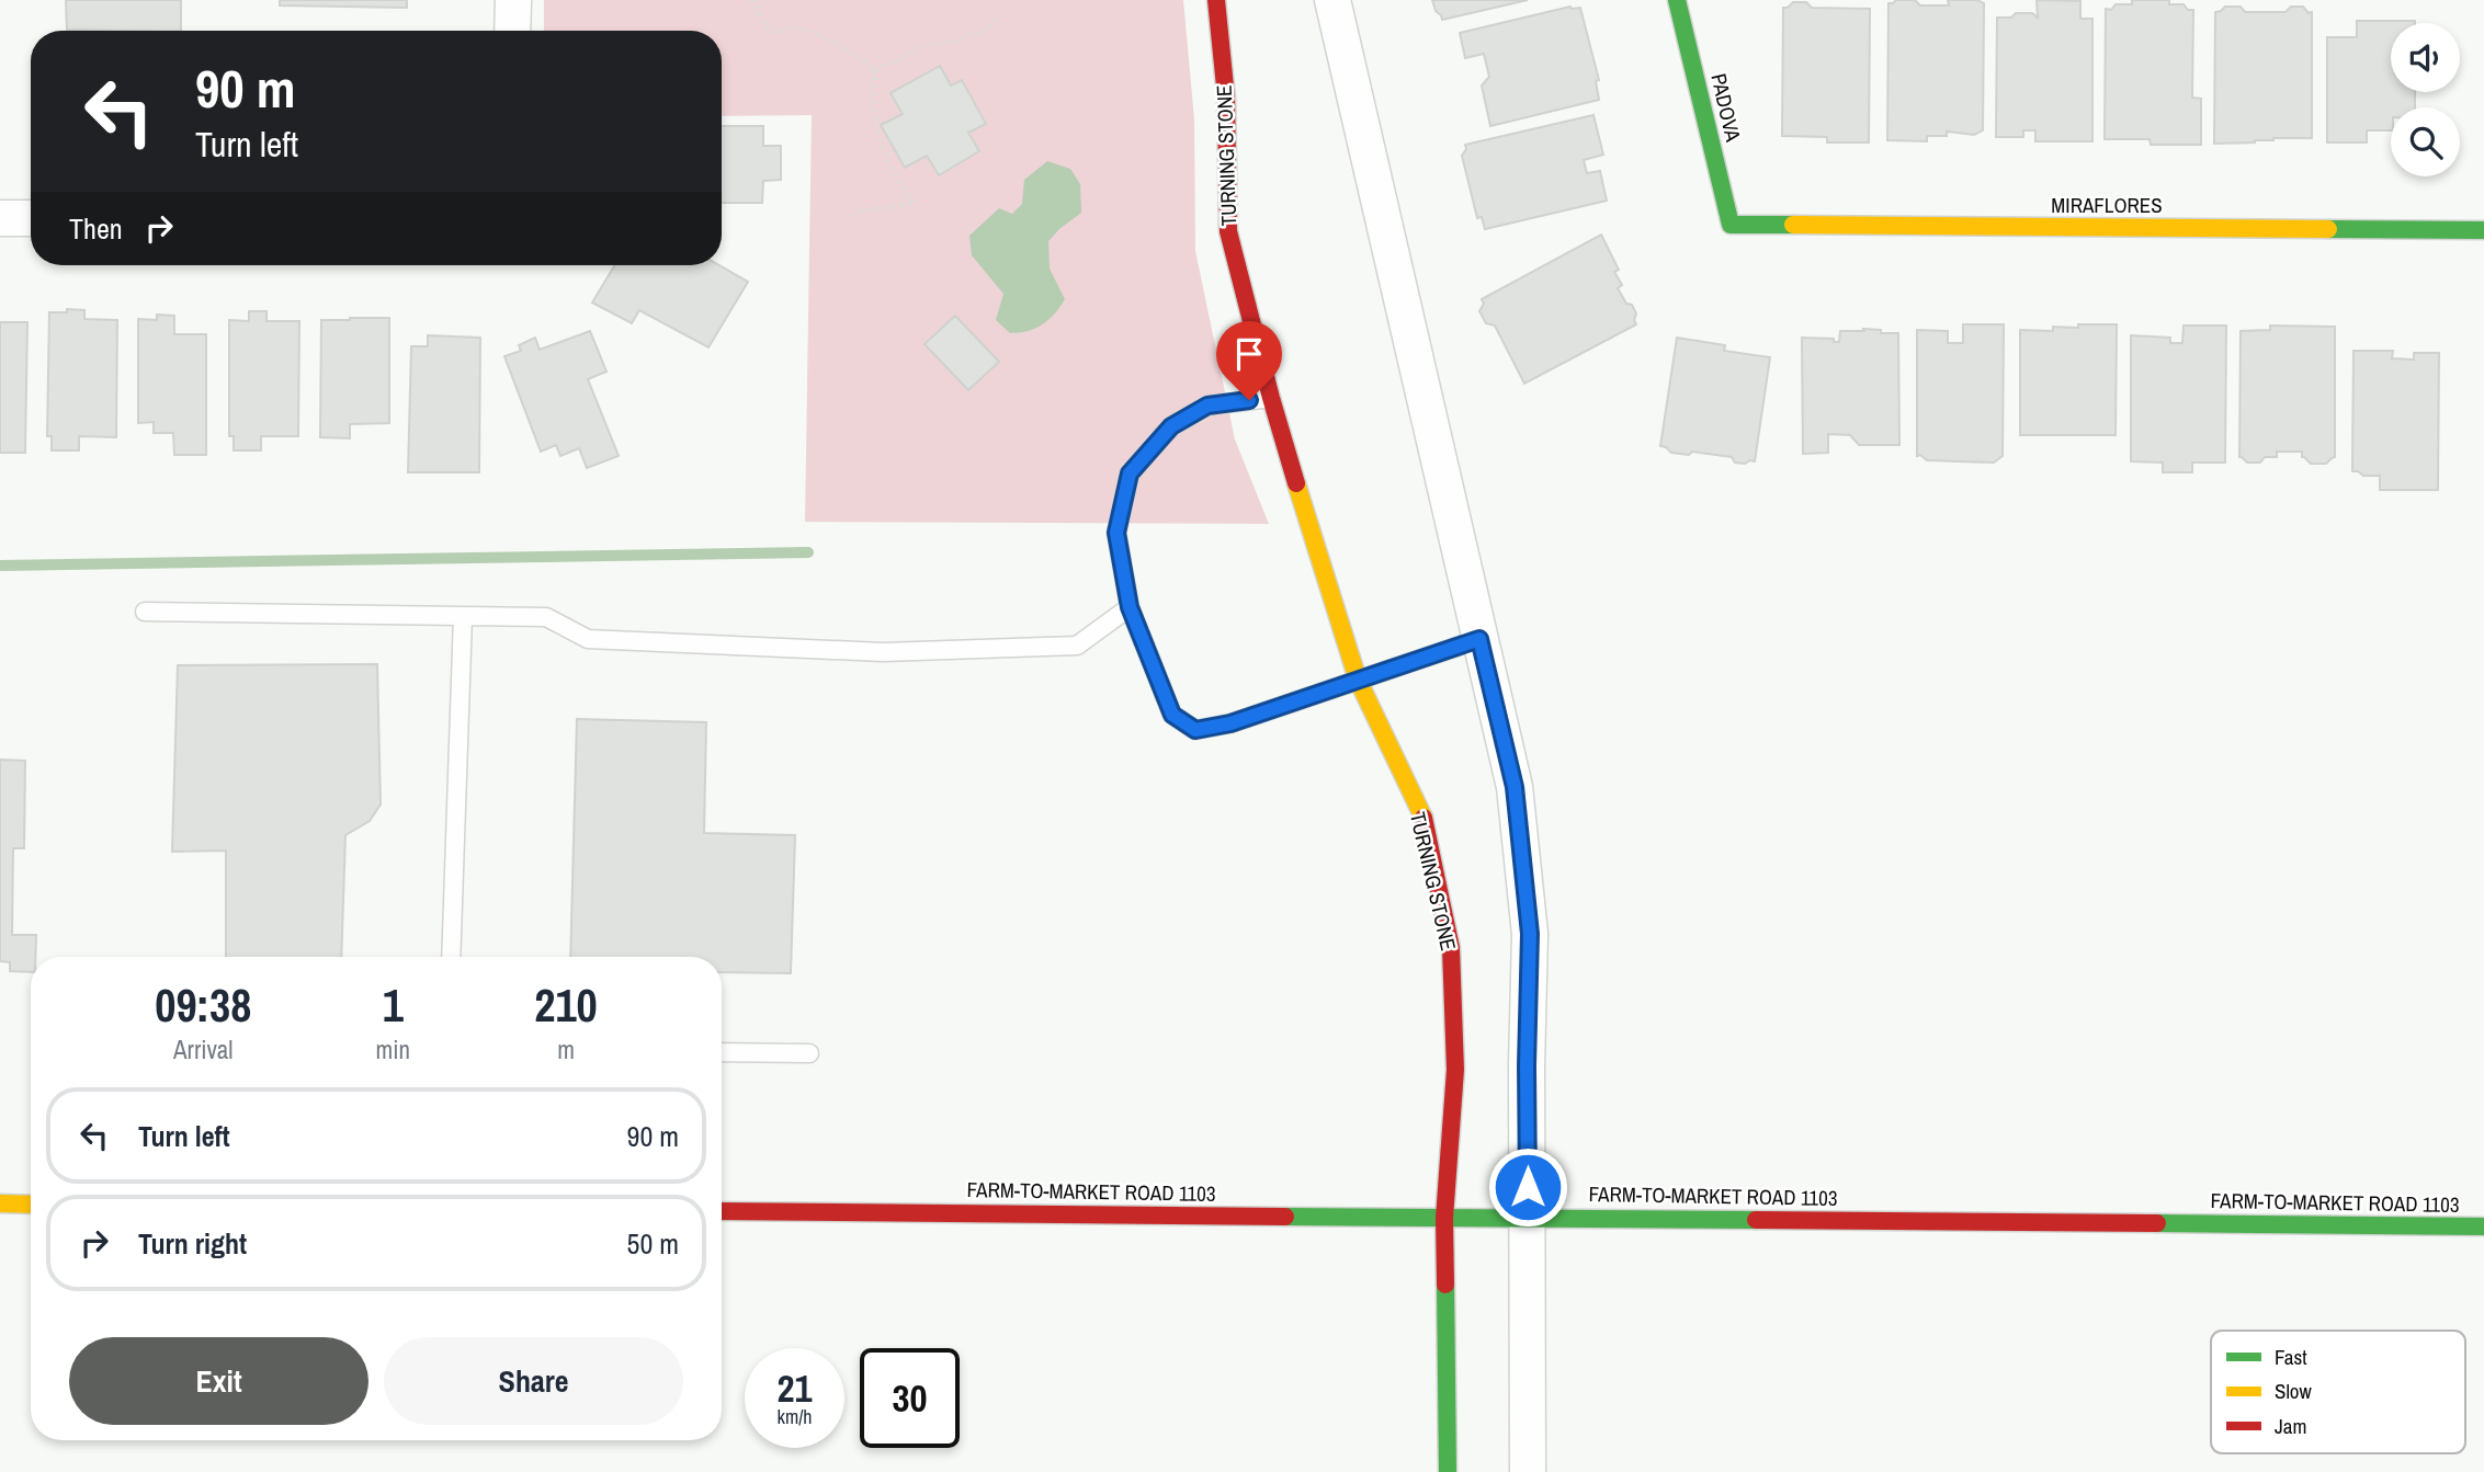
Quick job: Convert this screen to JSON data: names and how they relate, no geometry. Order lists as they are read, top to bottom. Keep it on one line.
{"streets":{"street":["PADOVA","TURNING STONE","MIRAFLORES","FARM-TO-MARKET ROAD 1103"]},"crossings":[["PADOVA","MIRAFLORES"],["TURNING STONE","FARM-TO-MARKET ROAD 1103"]],"legend":["Fast","Slow","Jam"],"page":{"turn":["90 m","Turn left"],"then":"Then","eta":["09:38","Arrival","1","min","210","m"],"list":[{"name":"Turn left","value":"90 m"},{"name":"Turn right","value":"50 m"}],"buttons":["Exit","Share"],"speed":"21 km/h","limit":"30"}}
